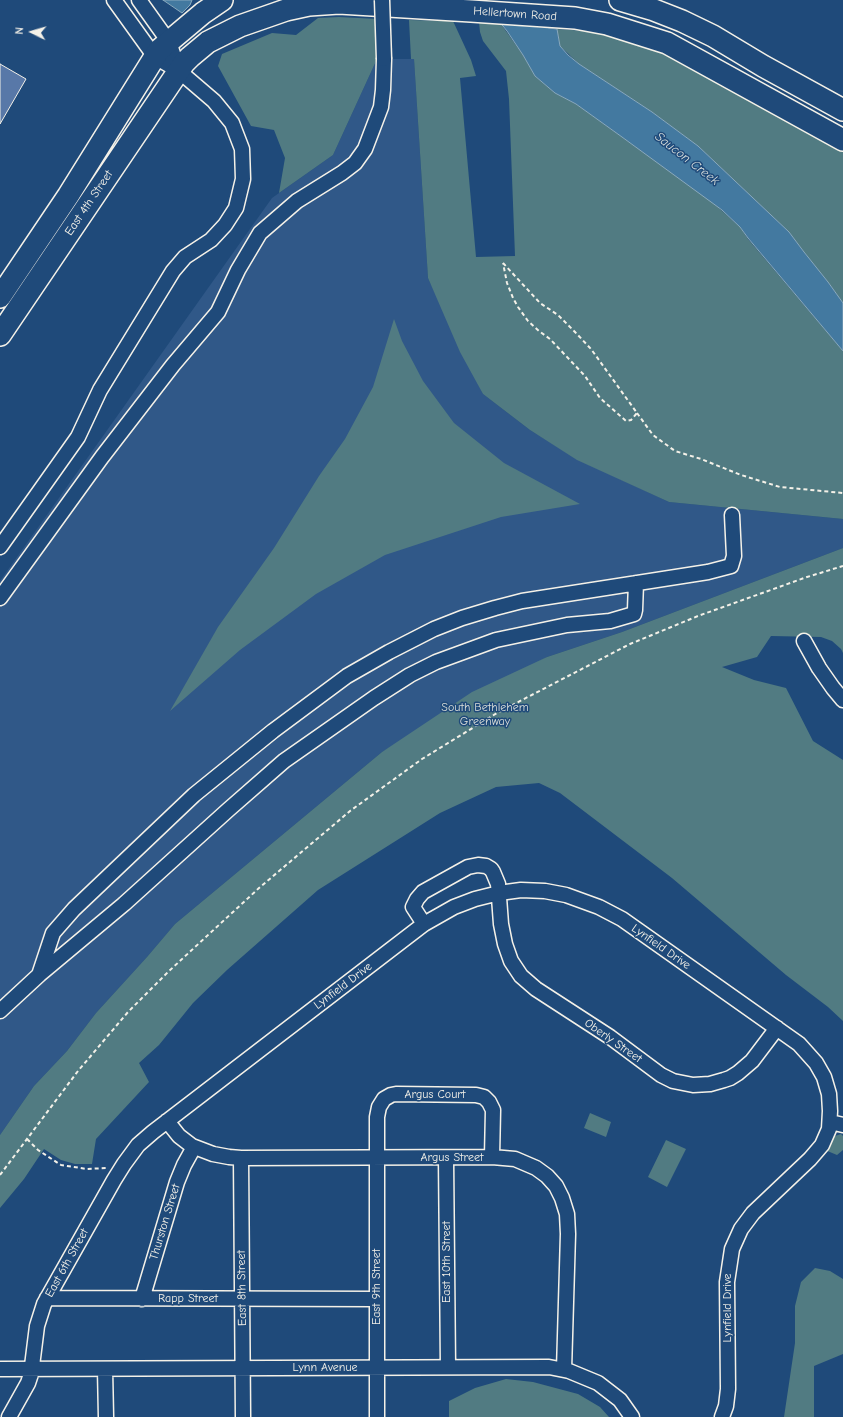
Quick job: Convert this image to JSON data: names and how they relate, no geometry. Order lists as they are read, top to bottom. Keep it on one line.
{"streets":{"highway":["Hellertown Road","East 4th Street"],"street":["Lynfield Drive","Oberly Street","Argus Court","Argus Street","Thurston Street","East 10th Street","East 6th Street","East 9th Street","East 8th Street","Rapp Street","Lynn Avenue"]},"crossings":[["Hellertown Road","East 4th Street"],["Lynfield Drive","Oberly Street"],["Lynfield Drive","Argus Street"],["Lynfield Drive","East 6th Street"],["Argus Court","Argus Street"],["Argus Court","East 9th Street"],["Argus Street","Thurston Street"],["Argus Street","East 10th Street"],["Argus Street","East 6th Street"],["Argus Street","East 9th Street"],["Argus Street","East 8th Street"],["Argus Street","Lynn Avenue"],["Thurston Street","Rapp Street"],["East 10th Street","Lynn Avenue"],["East 6th Street","Rapp Street"],["East 6th Street","Lynn Avenue"],["East 9th Street","Rapp Street"],["East 9th Street","Lynn Avenue"],["East 8th Street","Rapp Street"],["East 8th Street","Lynn Avenue"]],"water":["Saucon Creek"],"parks":["South Bethlehem Greenway"],"north":"left"}
